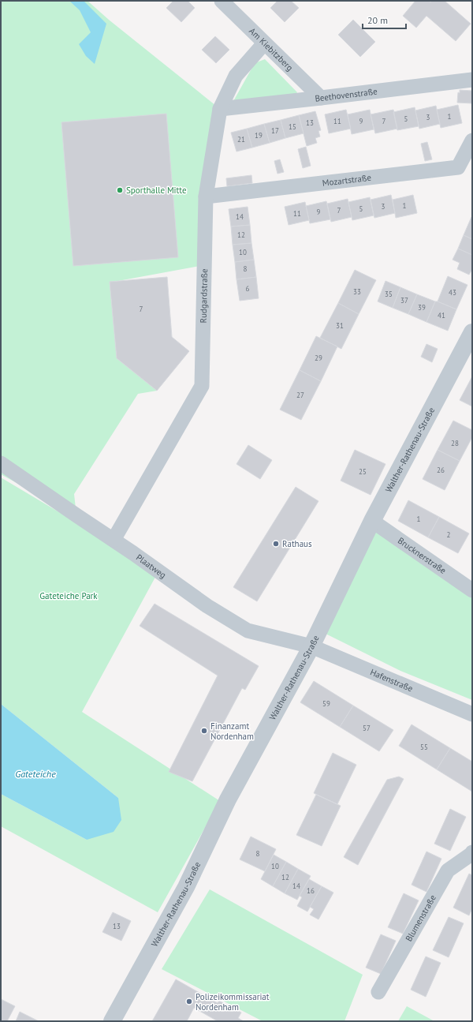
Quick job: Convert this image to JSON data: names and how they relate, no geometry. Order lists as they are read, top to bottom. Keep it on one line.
{"streets":{"street":["Am Kiebitzberg","Beethovenstraße","Mozartstraße","Rudgardstraße","Walther-Rathenau-Straße","Brucknerstraße","Plaatweg","Hafenstraße","Blumenstraße"]},"crossings":[["Am Kiebitzberg","Beethovenstraße"],["Am Kiebitzberg","Rudgardstraße"],["Beethovenstraße","Rudgardstraße"],["Mozartstraße","Rudgardstraße"],["Rudgardstraße","Plaatweg"],["Walther-Rathenau-Straße","Brucknerstraße"],["Walther-Rathenau-Straße","Plaatweg"],["Walther-Rathenau-Straße","Hafenstraße"],["Plaatweg","Hafenstraße"]],"water":["Gateteiche"],"parks":["Gateteiche Park"],"places":["Sporthalle Mitte","Rathaus","Finanzamt Nordenham","Polizeikommissariat Nordenham"],"house_numbers":["1","3","5","11","9","7","13","15","17","19","21","1","3","5","7","9","11","14","12","10","8","6","33","43","35","37","39","7","41","31","29","27","28","26","25","1","2","59","57","55","8","10","12","14","16","13"],"scale_bar":"20 m"}
